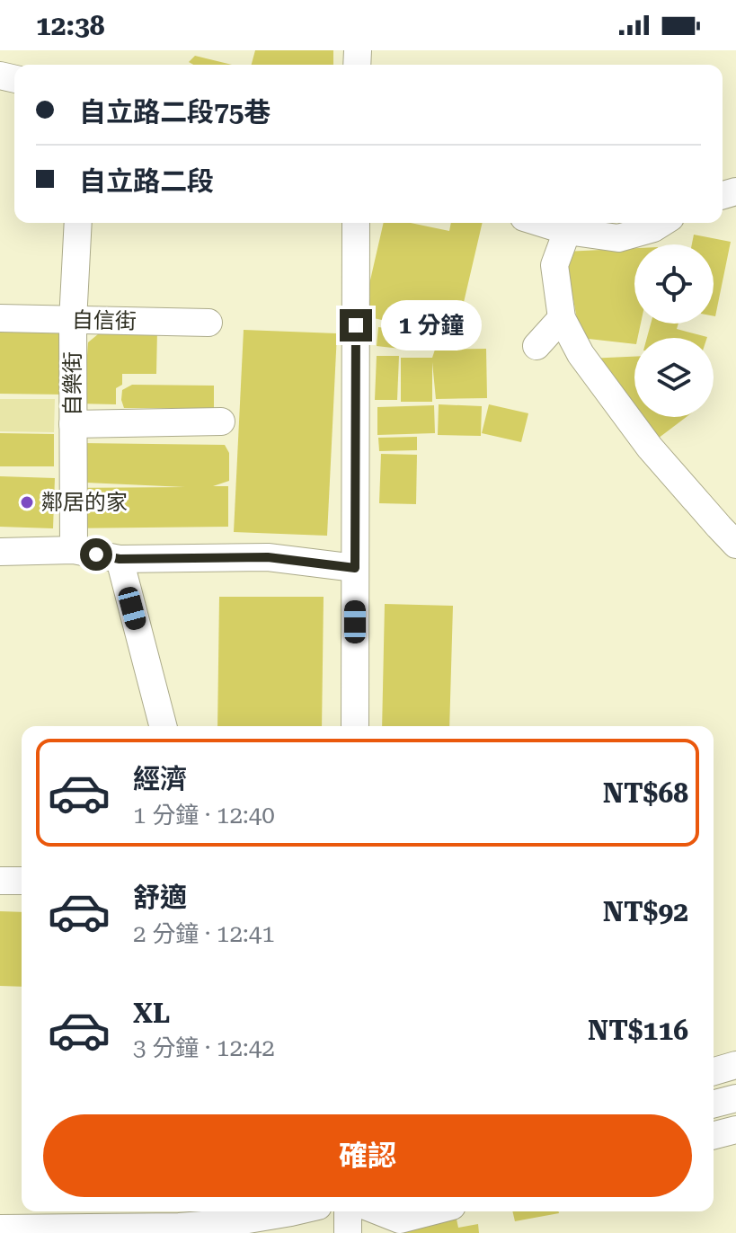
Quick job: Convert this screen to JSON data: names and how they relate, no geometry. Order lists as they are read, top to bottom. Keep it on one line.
{"streets":{"street":["自信街","自樂街"]},"crossings":[["自信街","自樂街"]],"places":["鄰居的家"],"page":{"status":"12:38","banner":["自立路二段75巷","自立路二段"],"bubble":"1 分鐘","list":[{"name":"經濟","note":"1 分鐘 · 12:40","value":"NT$68"},{"name":"舒適","note":"2 分鐘 · 12:41","value":"NT$92"},{"name":"XL","note":"3 分鐘 · 12:42","value":"NT$116"}],"buttons":"確認"}}
